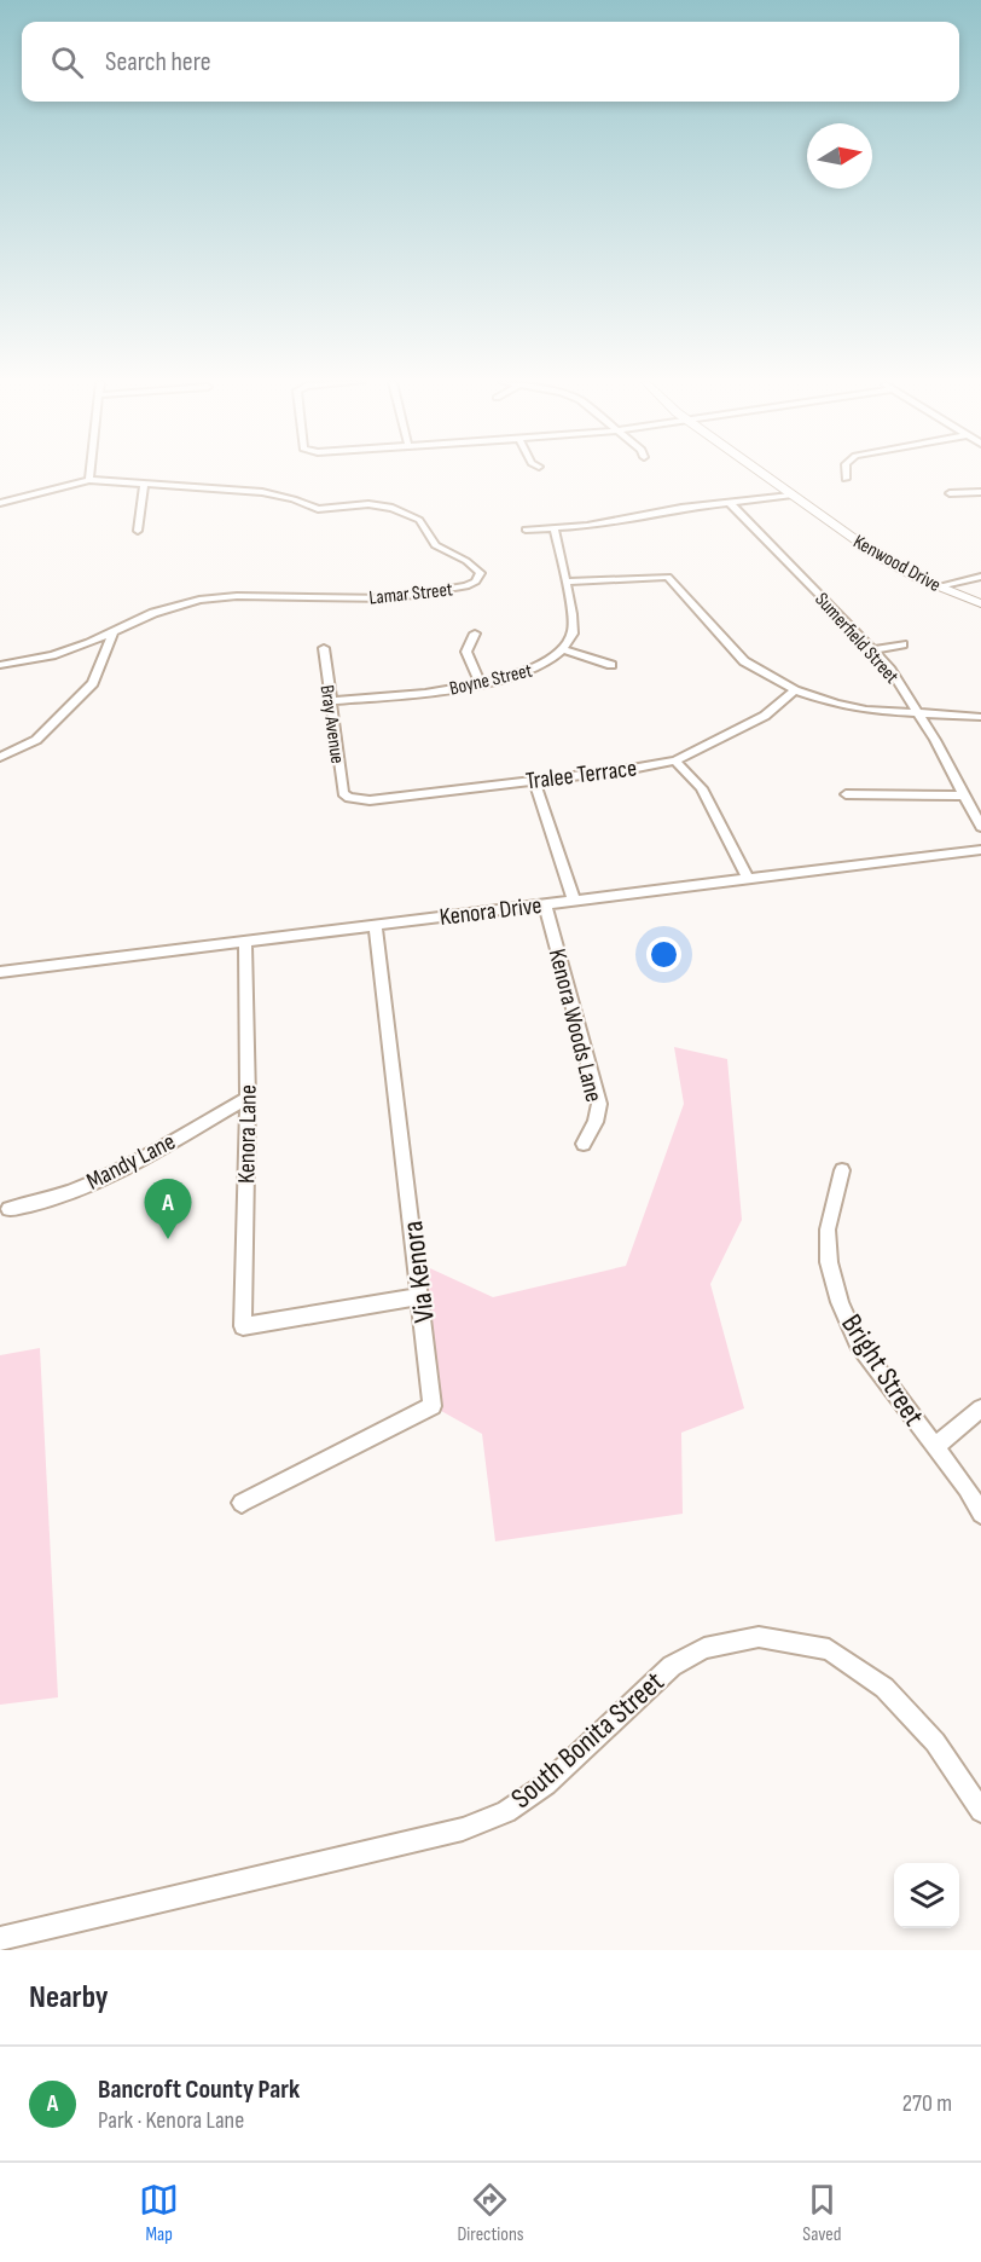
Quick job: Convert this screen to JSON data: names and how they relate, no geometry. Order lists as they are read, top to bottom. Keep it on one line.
{"streets":{"main road":["Kenwood Drive"],"street":["Lamar Street","Sumerfield Street","Boyne Street","Bray Avenue","Tralee Terrace","Kenora Drive","Kenora Woods Lane","Kenora Lane","Mandy Lane","Via Kenora","Bright Street","South Bonita Street"]},"crossings":[["Boyne Street","Bray Avenue"],["Bray Avenue","Tralee Terrace"],["Kenora Drive","Kenora Woods Lane"],["Kenora Drive","Kenora Lane"],["Kenora Drive","Via Kenora"],["Kenora Lane","Mandy Lane"],["Kenora Lane","Via Kenora"]],"north":"right","page":{"search":"Search here","pins":"A","heading":"Nearby","list":[{"mark":"A","name":"Bancroft County Park","note":"Park · Kenora Lane","value":"270 m"}],"nav":["Map","Directions","Saved"]}}
